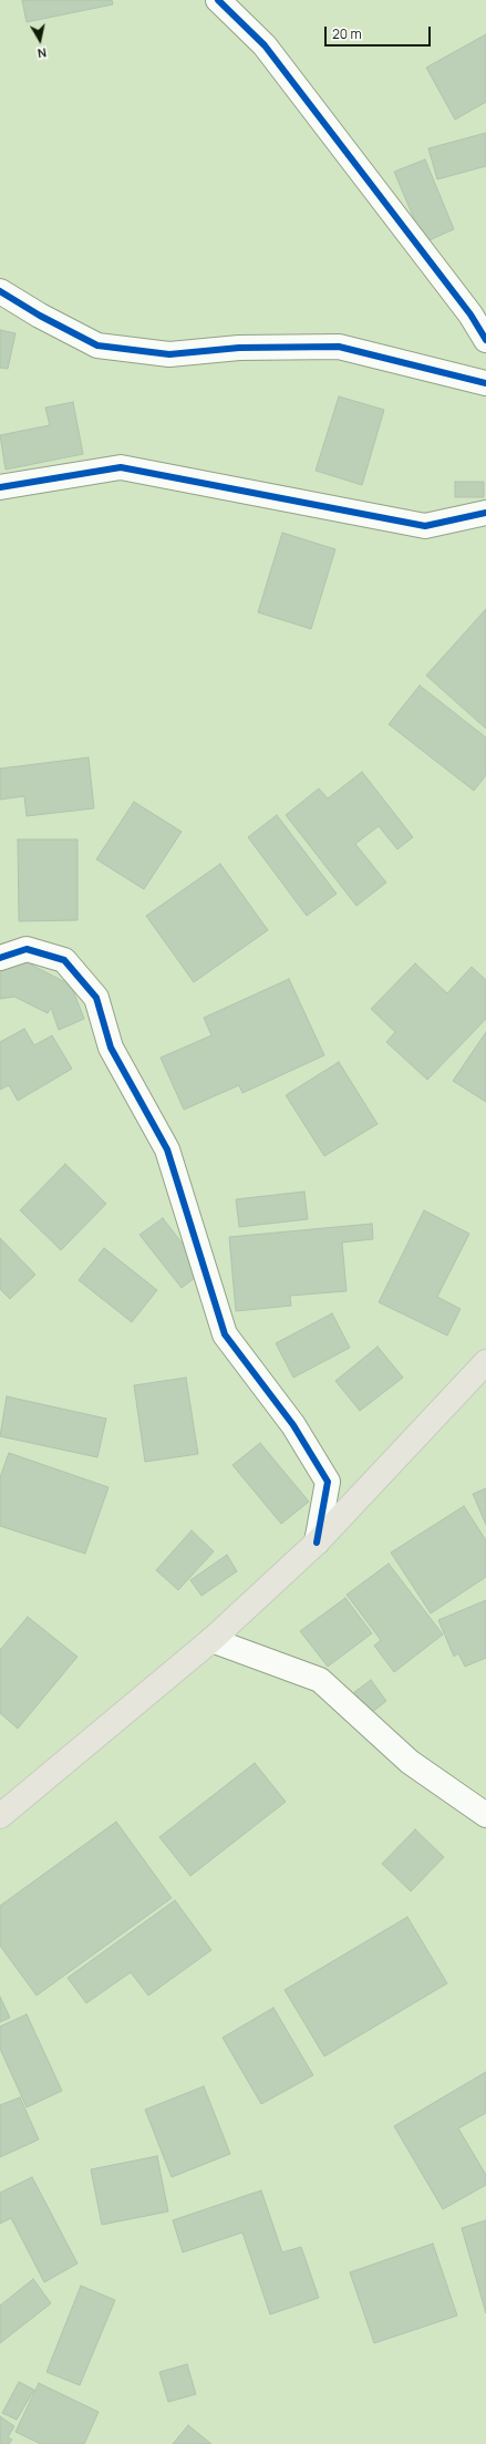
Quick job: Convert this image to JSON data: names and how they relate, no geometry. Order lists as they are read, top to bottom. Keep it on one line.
{"scale_bar":"20 m","north":"bottom"}
